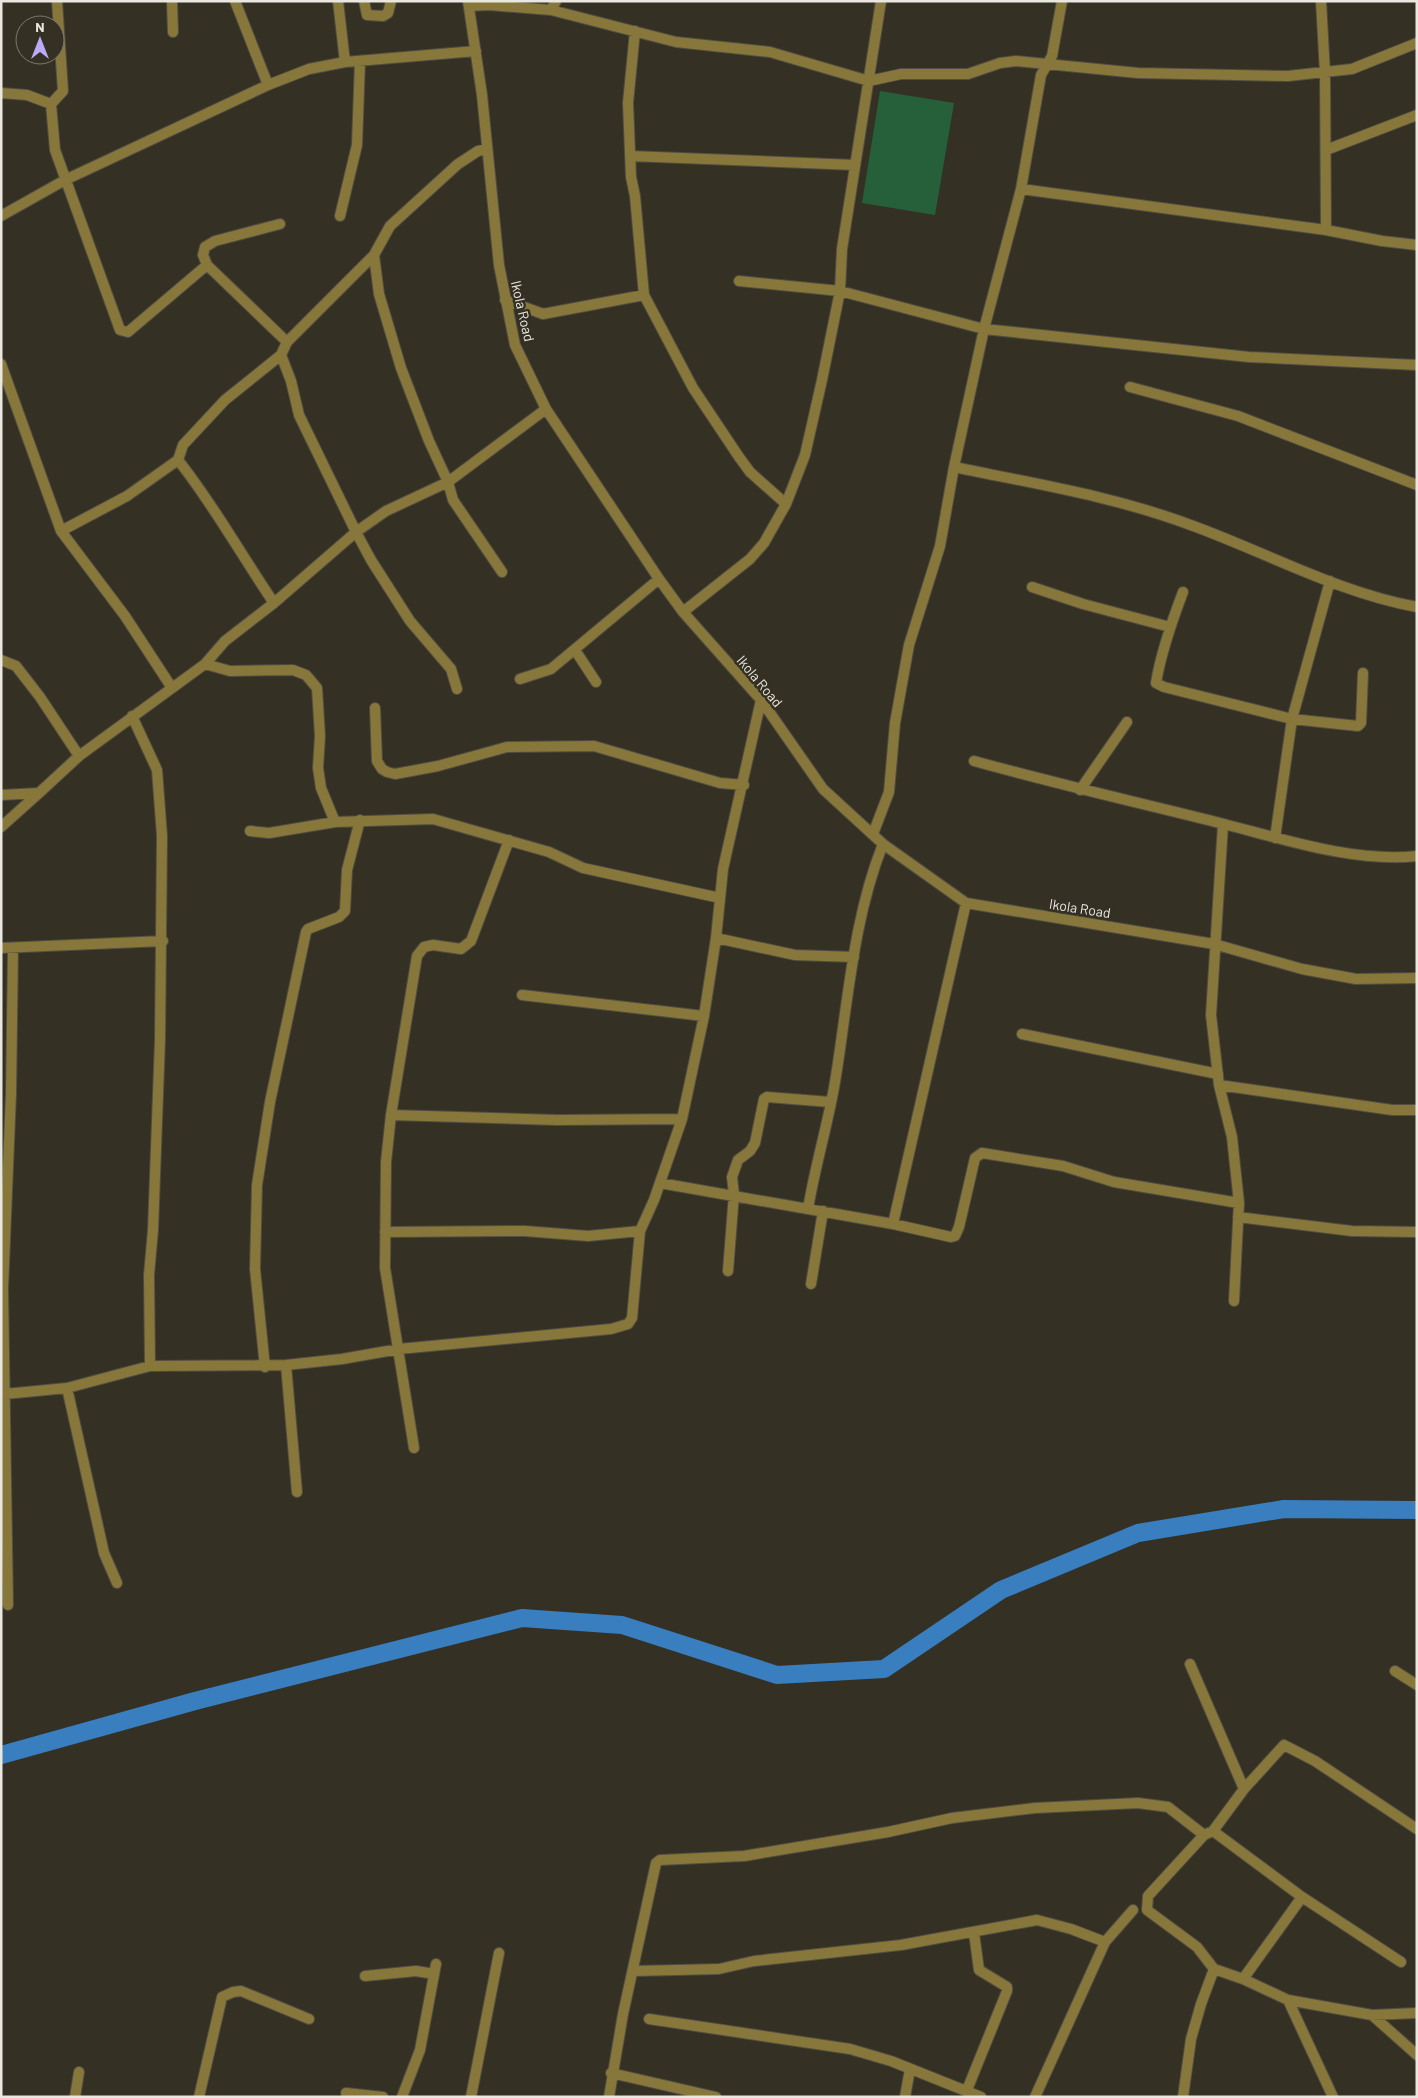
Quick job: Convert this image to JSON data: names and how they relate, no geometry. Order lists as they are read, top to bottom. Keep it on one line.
{"streets":{"street":["Ikola Road"]},"north":"top"}
